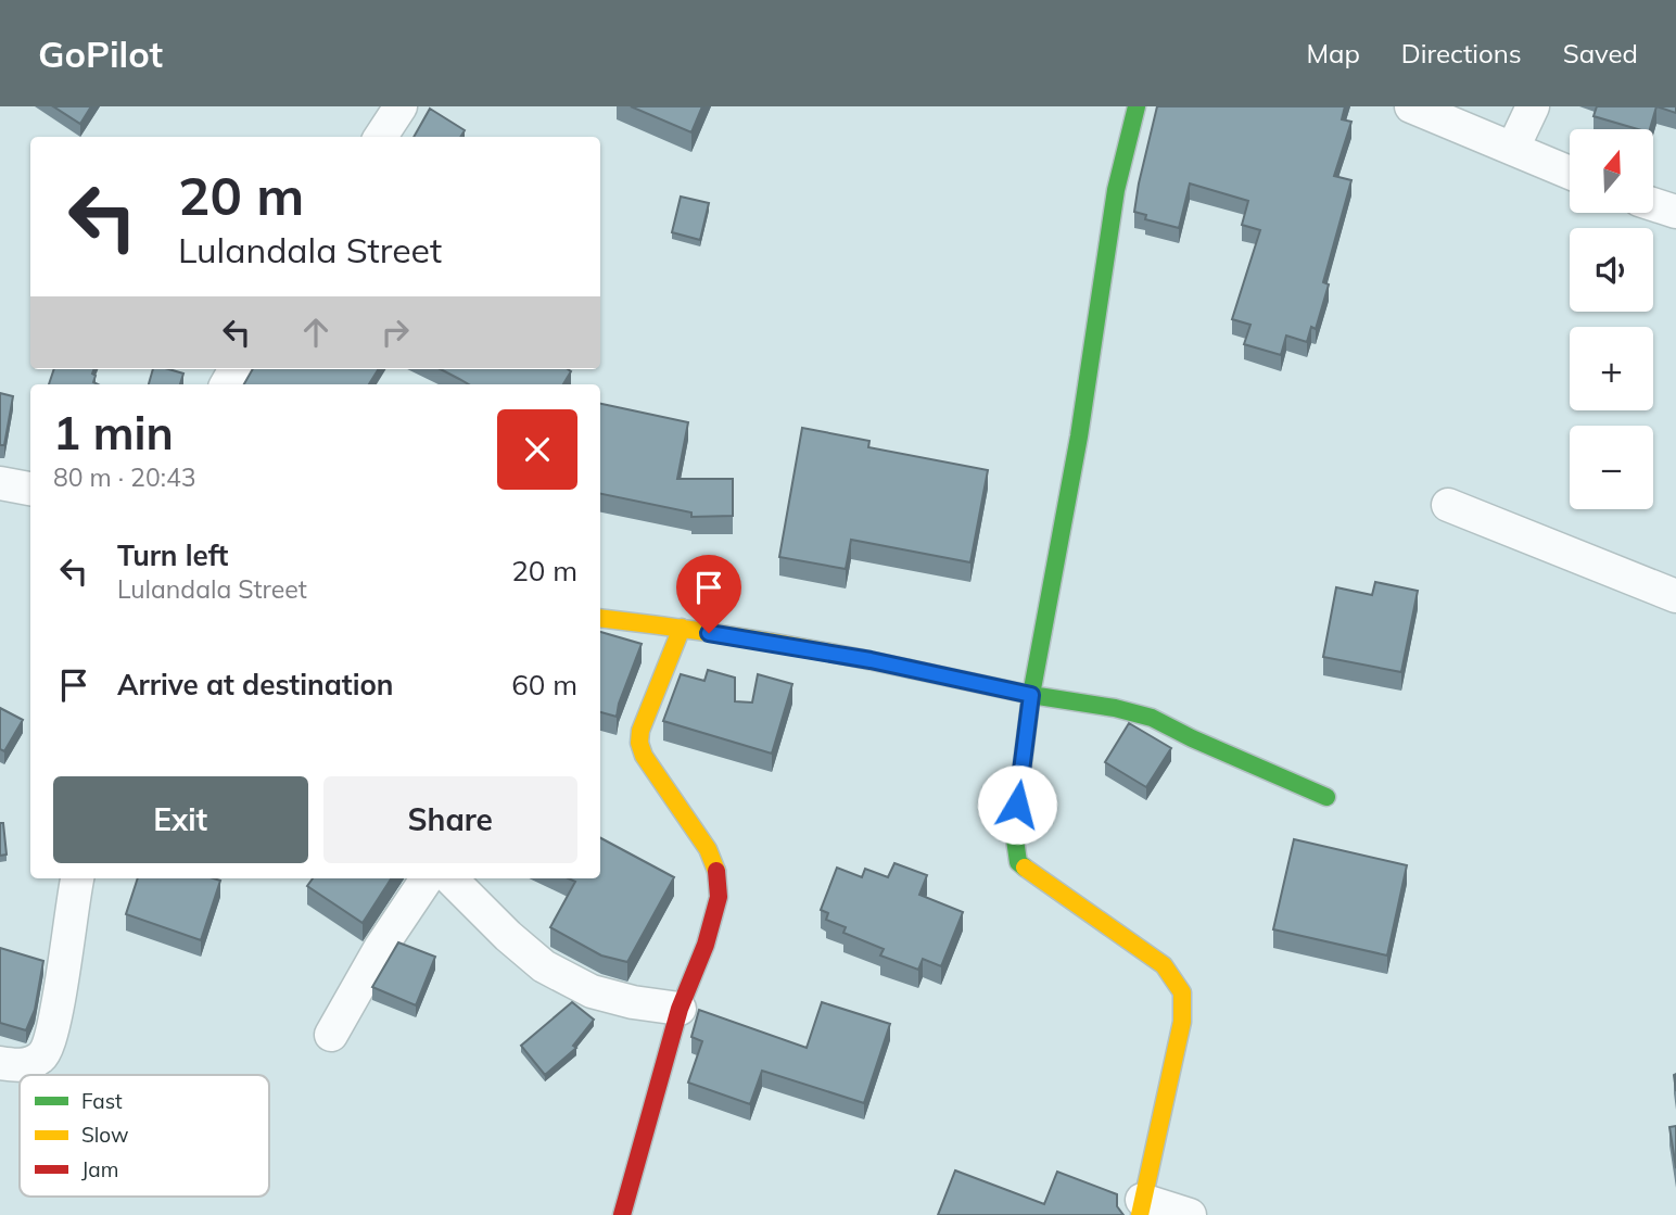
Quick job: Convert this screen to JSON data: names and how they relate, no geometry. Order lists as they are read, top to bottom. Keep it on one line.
{"legend":["Fast","Slow","Jam"],"north":"top","page":{"header":"GoPilot","nav":["Map","Directions","Saved"],"map_buttons":["+","−"],"turn":["20 m","Lulandala Street"],"heading":["1 min","80 m · 20:43"],"list":[{"name":"Turn left","note":"Lulandala Street","value":"20 m"},{"name":"Arrive at destination","value":"60 m"}],"buttons":["Exit","Share"]}}
